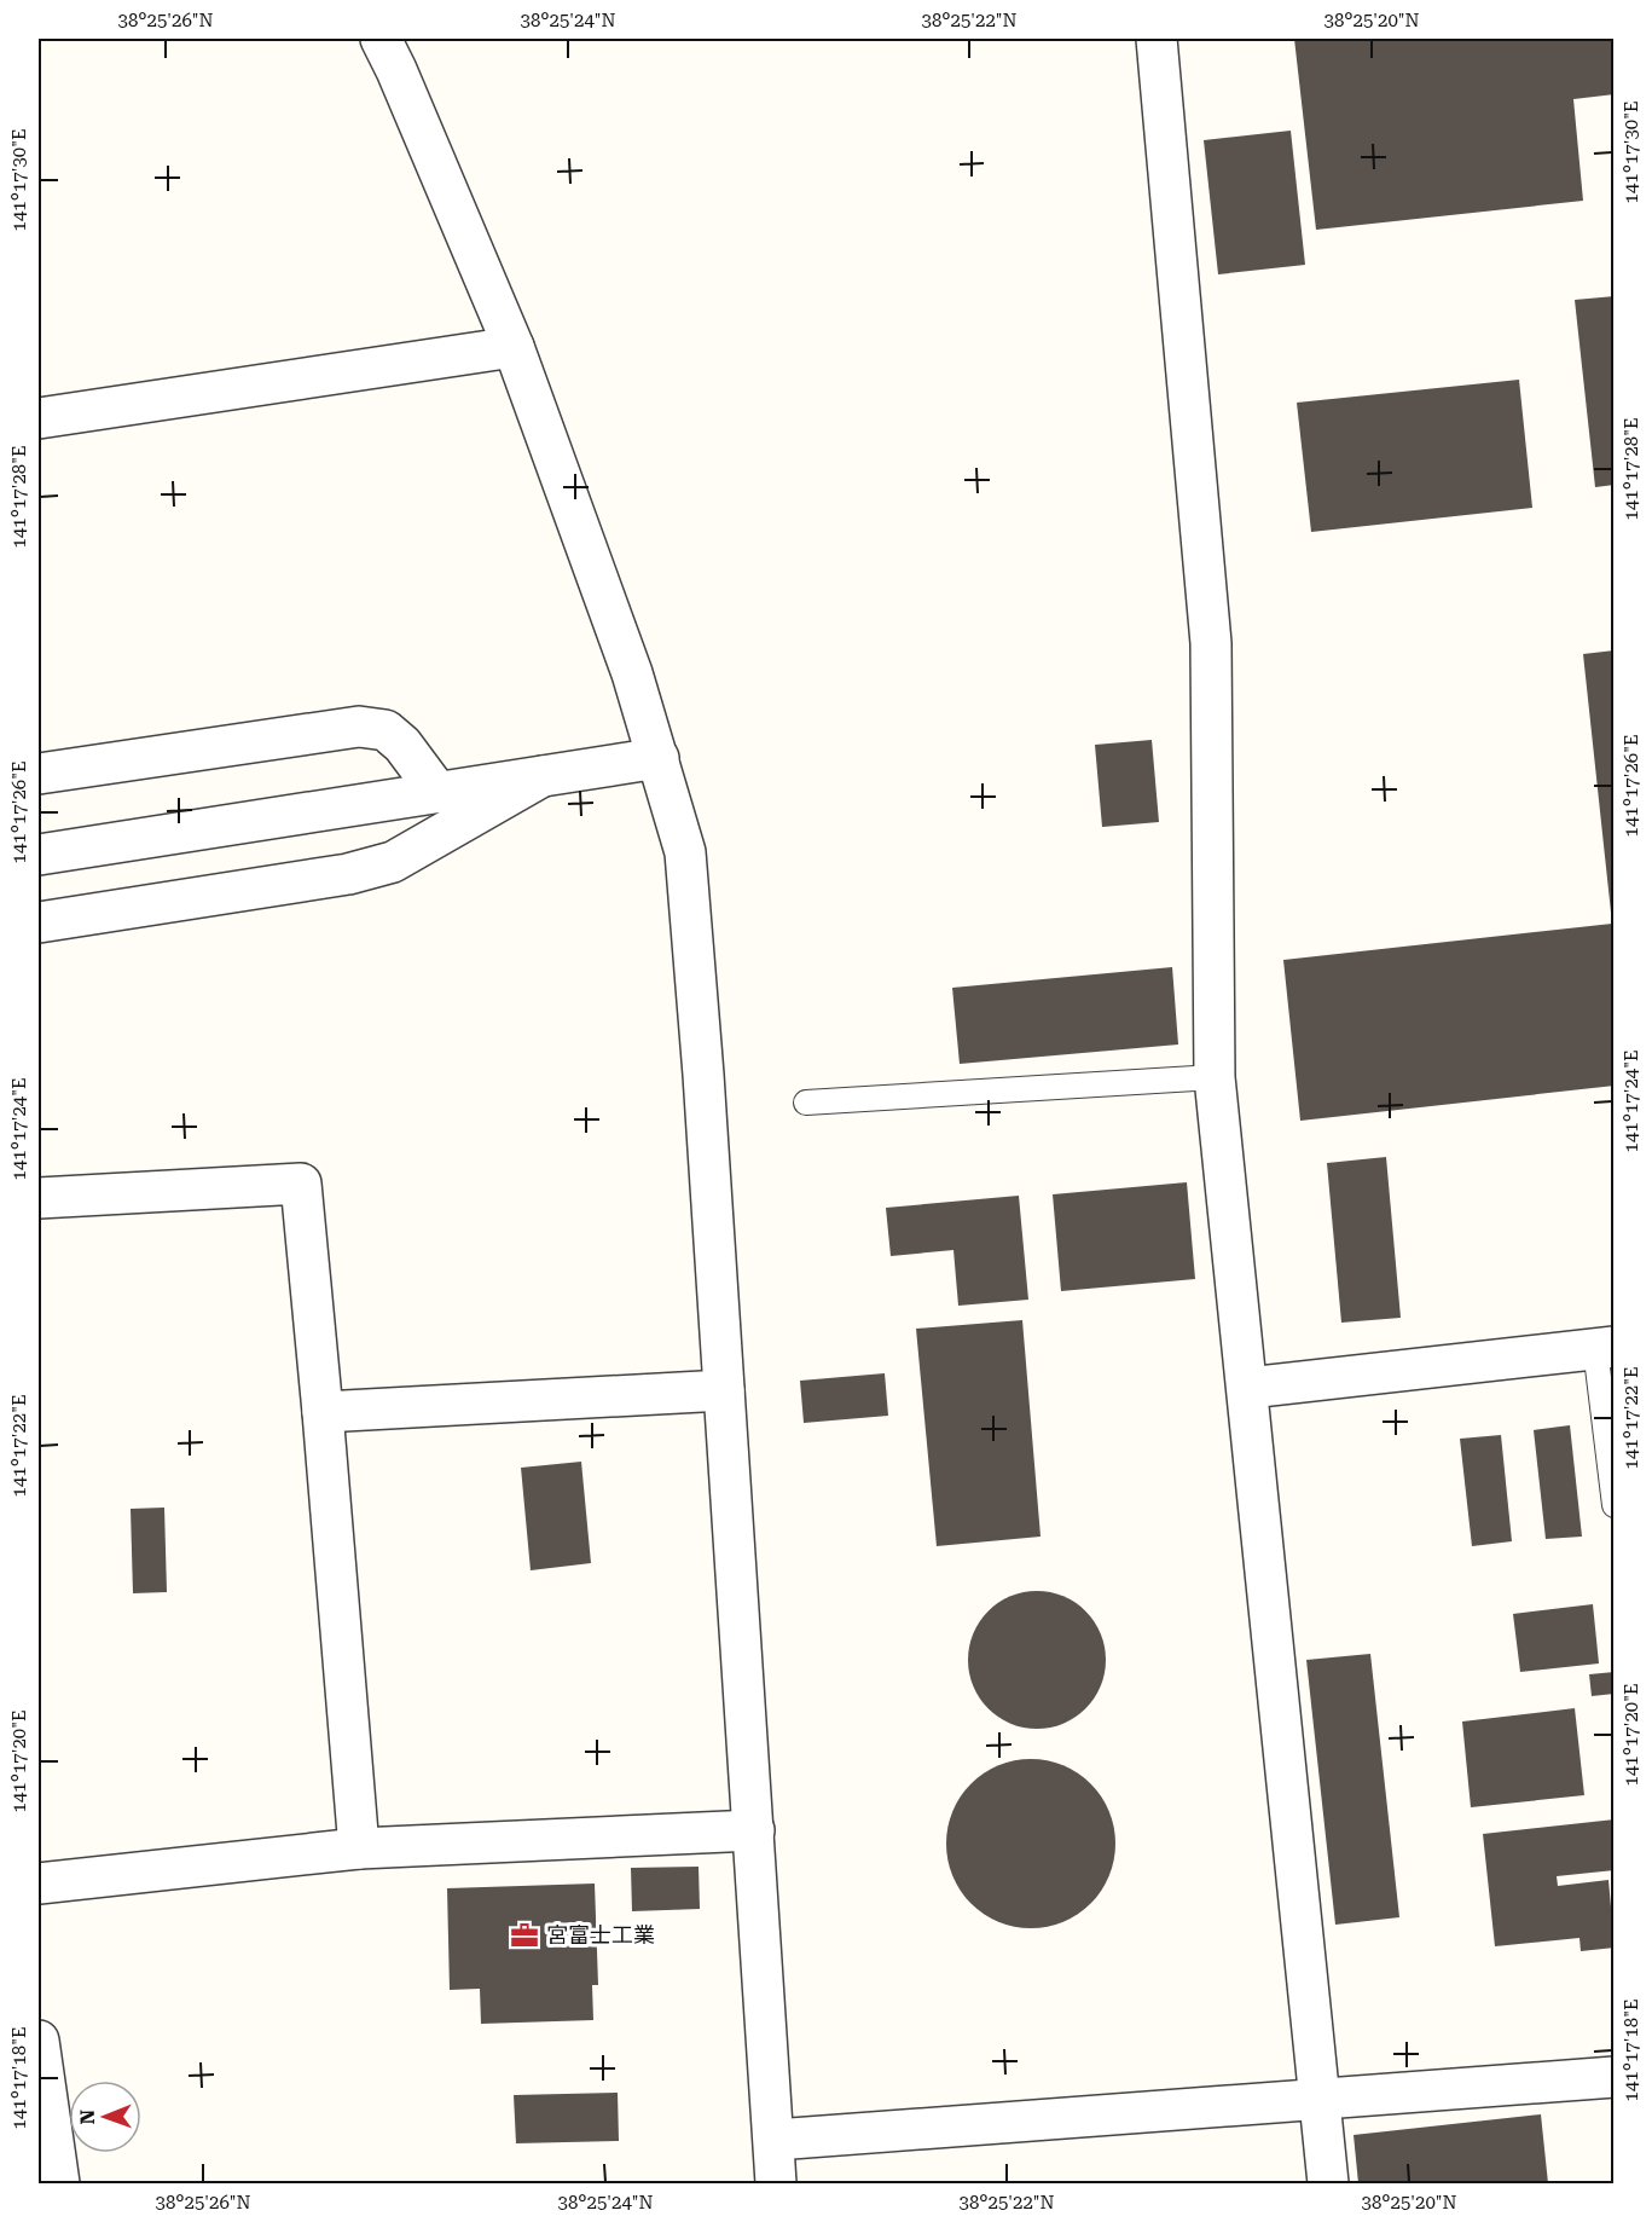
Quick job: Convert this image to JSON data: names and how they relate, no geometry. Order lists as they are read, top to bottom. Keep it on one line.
{"places":{"office":["宮富士工業"]},"north":"left","coordinates":["38°25'26\"N","38°25'24\"N","38°25'22\"N","38°25'20\"N","141°17'30\"E","141°17'28\"E","141°17'26\"E","141°17'24\"E","141°17'22\"E","141°17'20\"E","141°17'18\"E"]}
